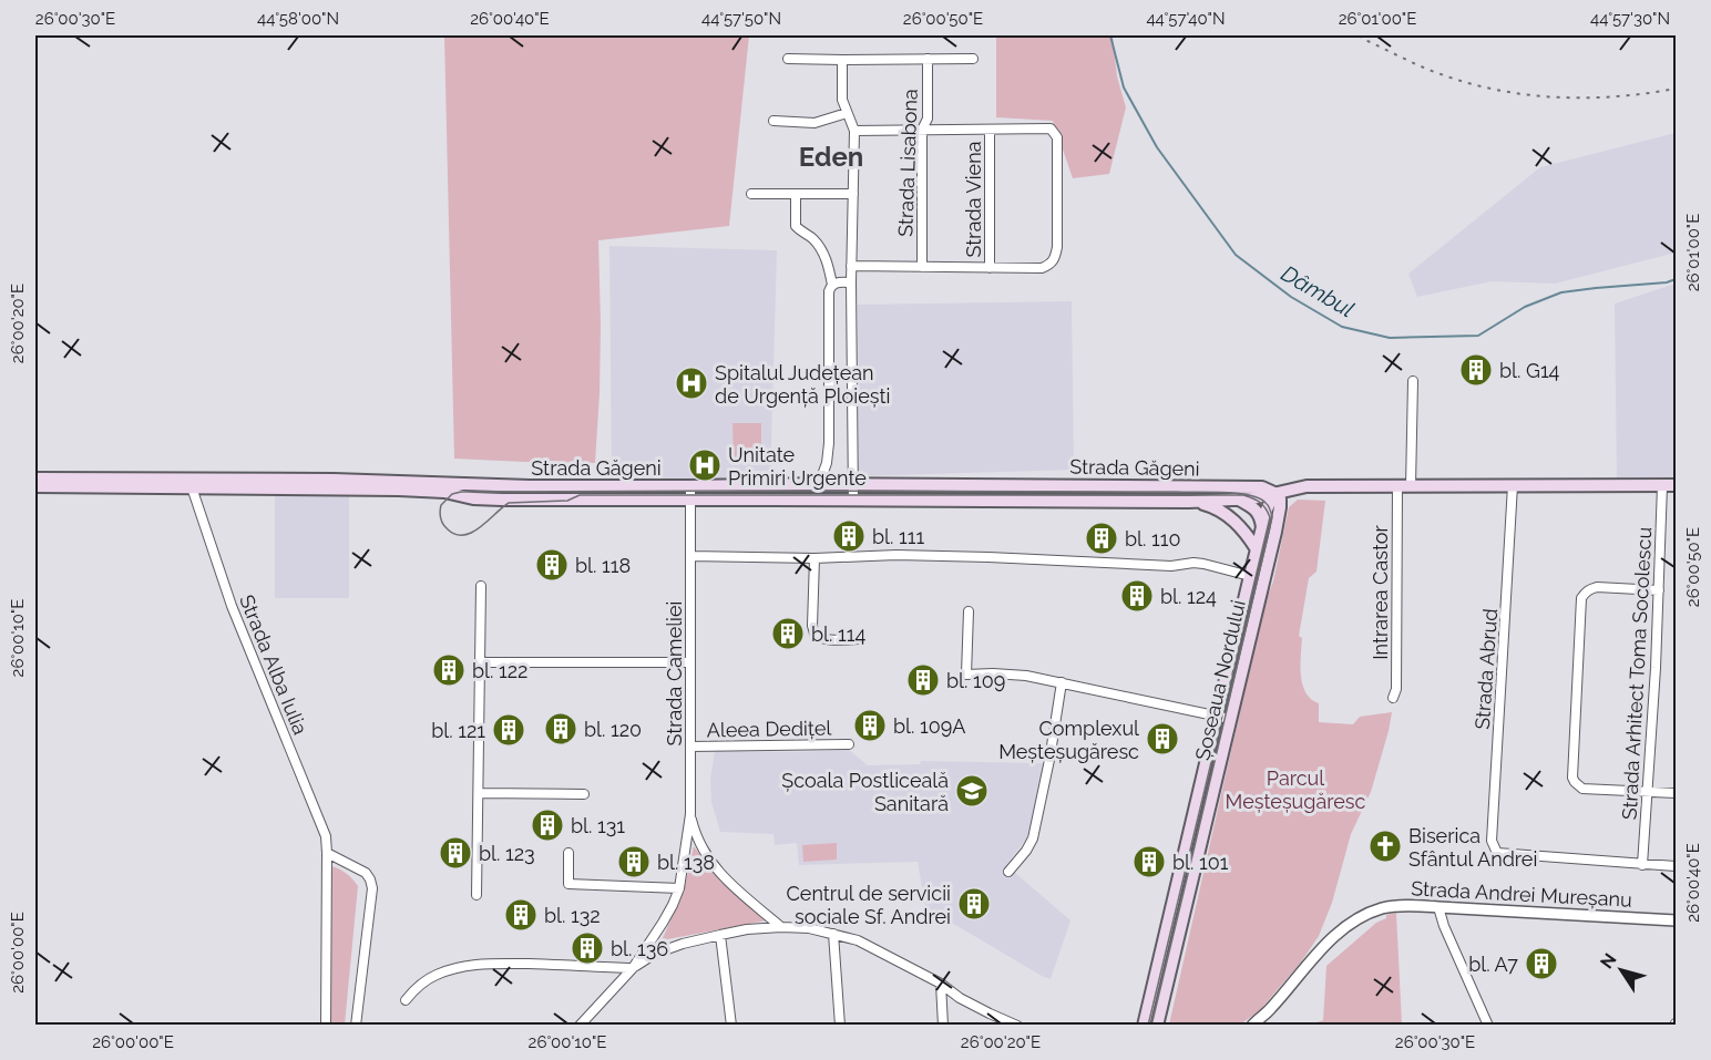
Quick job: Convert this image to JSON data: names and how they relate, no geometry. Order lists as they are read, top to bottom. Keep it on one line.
{"streets":{"main road":["Strada Găgeni","Șoseaua Nordului"],"street":["Strada Lisabona","Strada Viena","Intrarea Castor","Strada Alba Iulia","Strada Abrud","Strada Cameliei","Strada Arhitect Toma Socolescu","Aleea Dedițel","Strada Andrei Mureșanu"]},"crossings":[["Strada Găgeni","Intrarea Castor"],["Strada Găgeni","Strada Alba Iulia"],["Strada Găgeni","Strada Abrud"],["Strada Găgeni","Strada Cameliei"],["Strada Găgeni","Strada Arhitect Toma Socolescu"],["Strada Găgeni","Șoseaua Nordului"],["Strada Abrud","Strada Arhitect Toma Socolescu"],["Strada Cameliei","Aleea Dedițel"]],"districts":["Eden"],"water":["Dâmbul"],"parks":["Parcul Meșteșugăresc"],"places":{"building":["bl. G14","bl. 111","bl. 110","bl. 118","bl. 124","bl. 114","bl. 122","bl. 109","bl. 109A","bl. 120","bl. 121","Complexul Meșteșugăresc","bl. 131","bl. 123","bl. 138","bl. 101","Centrul de servicii sociale Sf. Andrei","bl. 132","bl. 136","bl. A7"],"hospital":["Spitalul Județean de Urgență Ploiești","Unitate Primiri Urgente"],"school or university":["Școala Postliceală Sanitară"],"church":["Biserica Sfântul Andrei"]},"north":"top left","coordinates":["26°00'30\"E","44°58'00\"N","26°00'40\"E","44°57'50\"N","26°00'50\"E","44°57'40\"N","26°01'00\"E","44°57'30\"N","26°00'20\"E","26°00'10\"E","26°00'00\"E"]}
